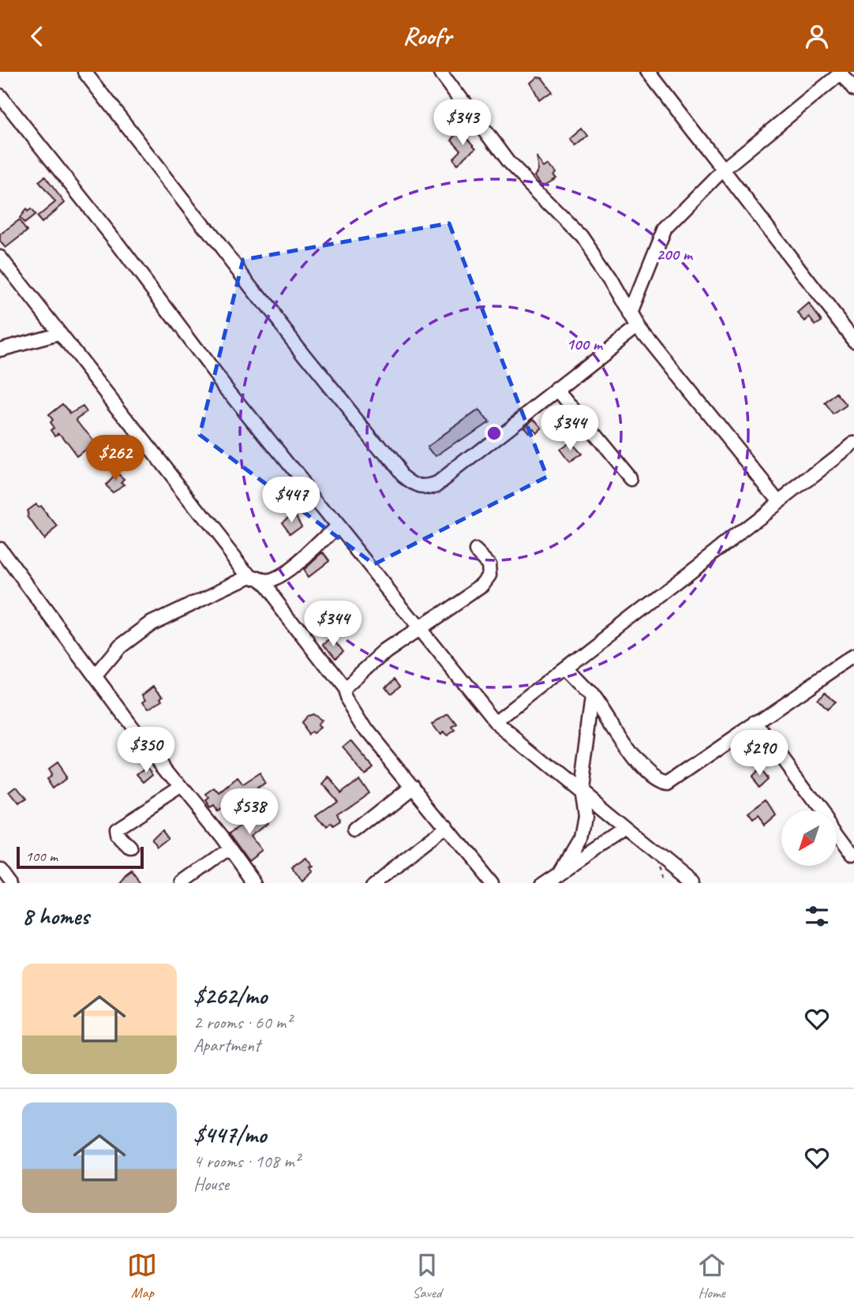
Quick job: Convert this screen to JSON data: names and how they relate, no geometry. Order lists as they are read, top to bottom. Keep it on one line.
{"scale_bar":"100 m","north":"bottom left","page":{"header":"Roofr","price":["$343","$344","$262","$447","$344","$350","$290","$538"],"scale":"100 m","heading":"8 homes","list":[{"name":"$262/mo","note":"2 rooms · 60 m² · Apartment"},{"name":"$447/mo","note":"4 rooms · 108 m² · House"}],"tabs":["Map","Saved","Home"]},"rings":["200 m","100 m"]}
